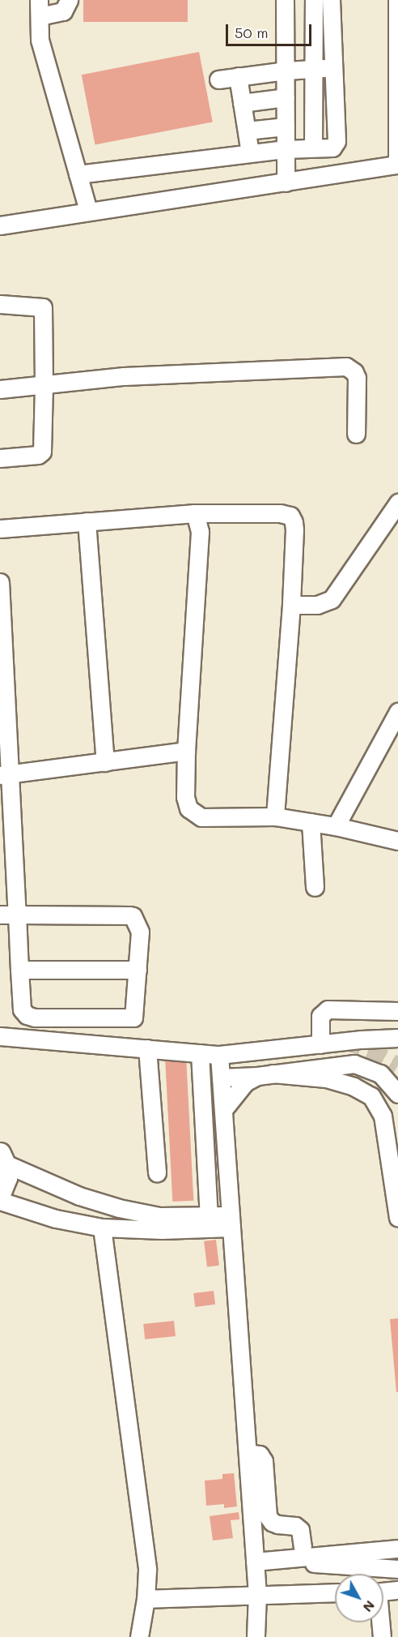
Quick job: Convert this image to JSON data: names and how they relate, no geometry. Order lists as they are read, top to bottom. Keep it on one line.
{"scale_bar":"50 m","north":"bottom right"}
